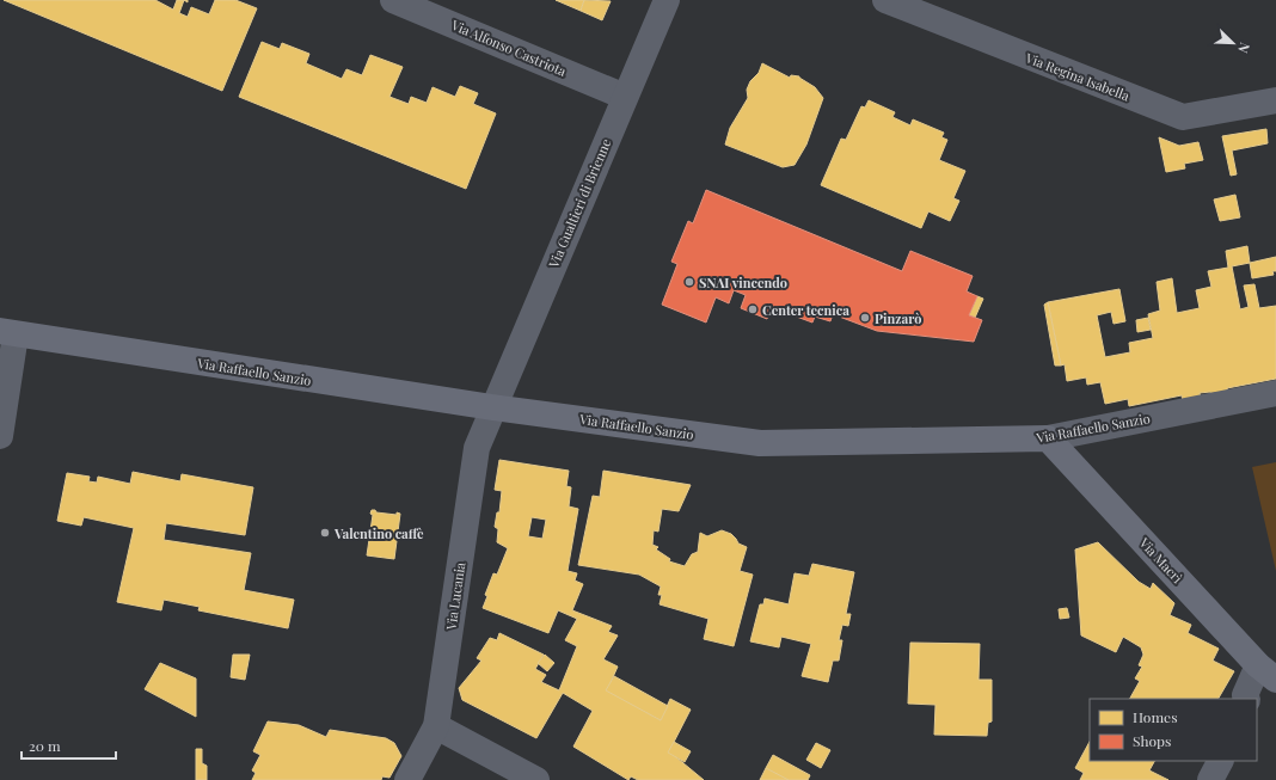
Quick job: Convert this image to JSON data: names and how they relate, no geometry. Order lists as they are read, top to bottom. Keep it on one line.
{"streets":{"street":["Via Alfonso Castriota","Via Regina Isabella","Via Gualtieri di Brienne","Via Raffaello Sanzio","Via Macrì","Via Lucania"]},"crossings":[["Via Alfonso Castriota","Via Gualtieri di Brienne"],["Via Gualtieri di Brienne","Via Raffaello Sanzio"],["Via Gualtieri di Brienne","Via Lucania"],["Via Raffaello Sanzio","Via Macrì"],["Via Raffaello Sanzio","Via Lucania"]],"places":["SNAI vincendo","Center tecnica","Pinzarò","Valentino caffè"],"legend":["Homes","Shops"],"scale_bar":"20 m","north":"bottom right"}
